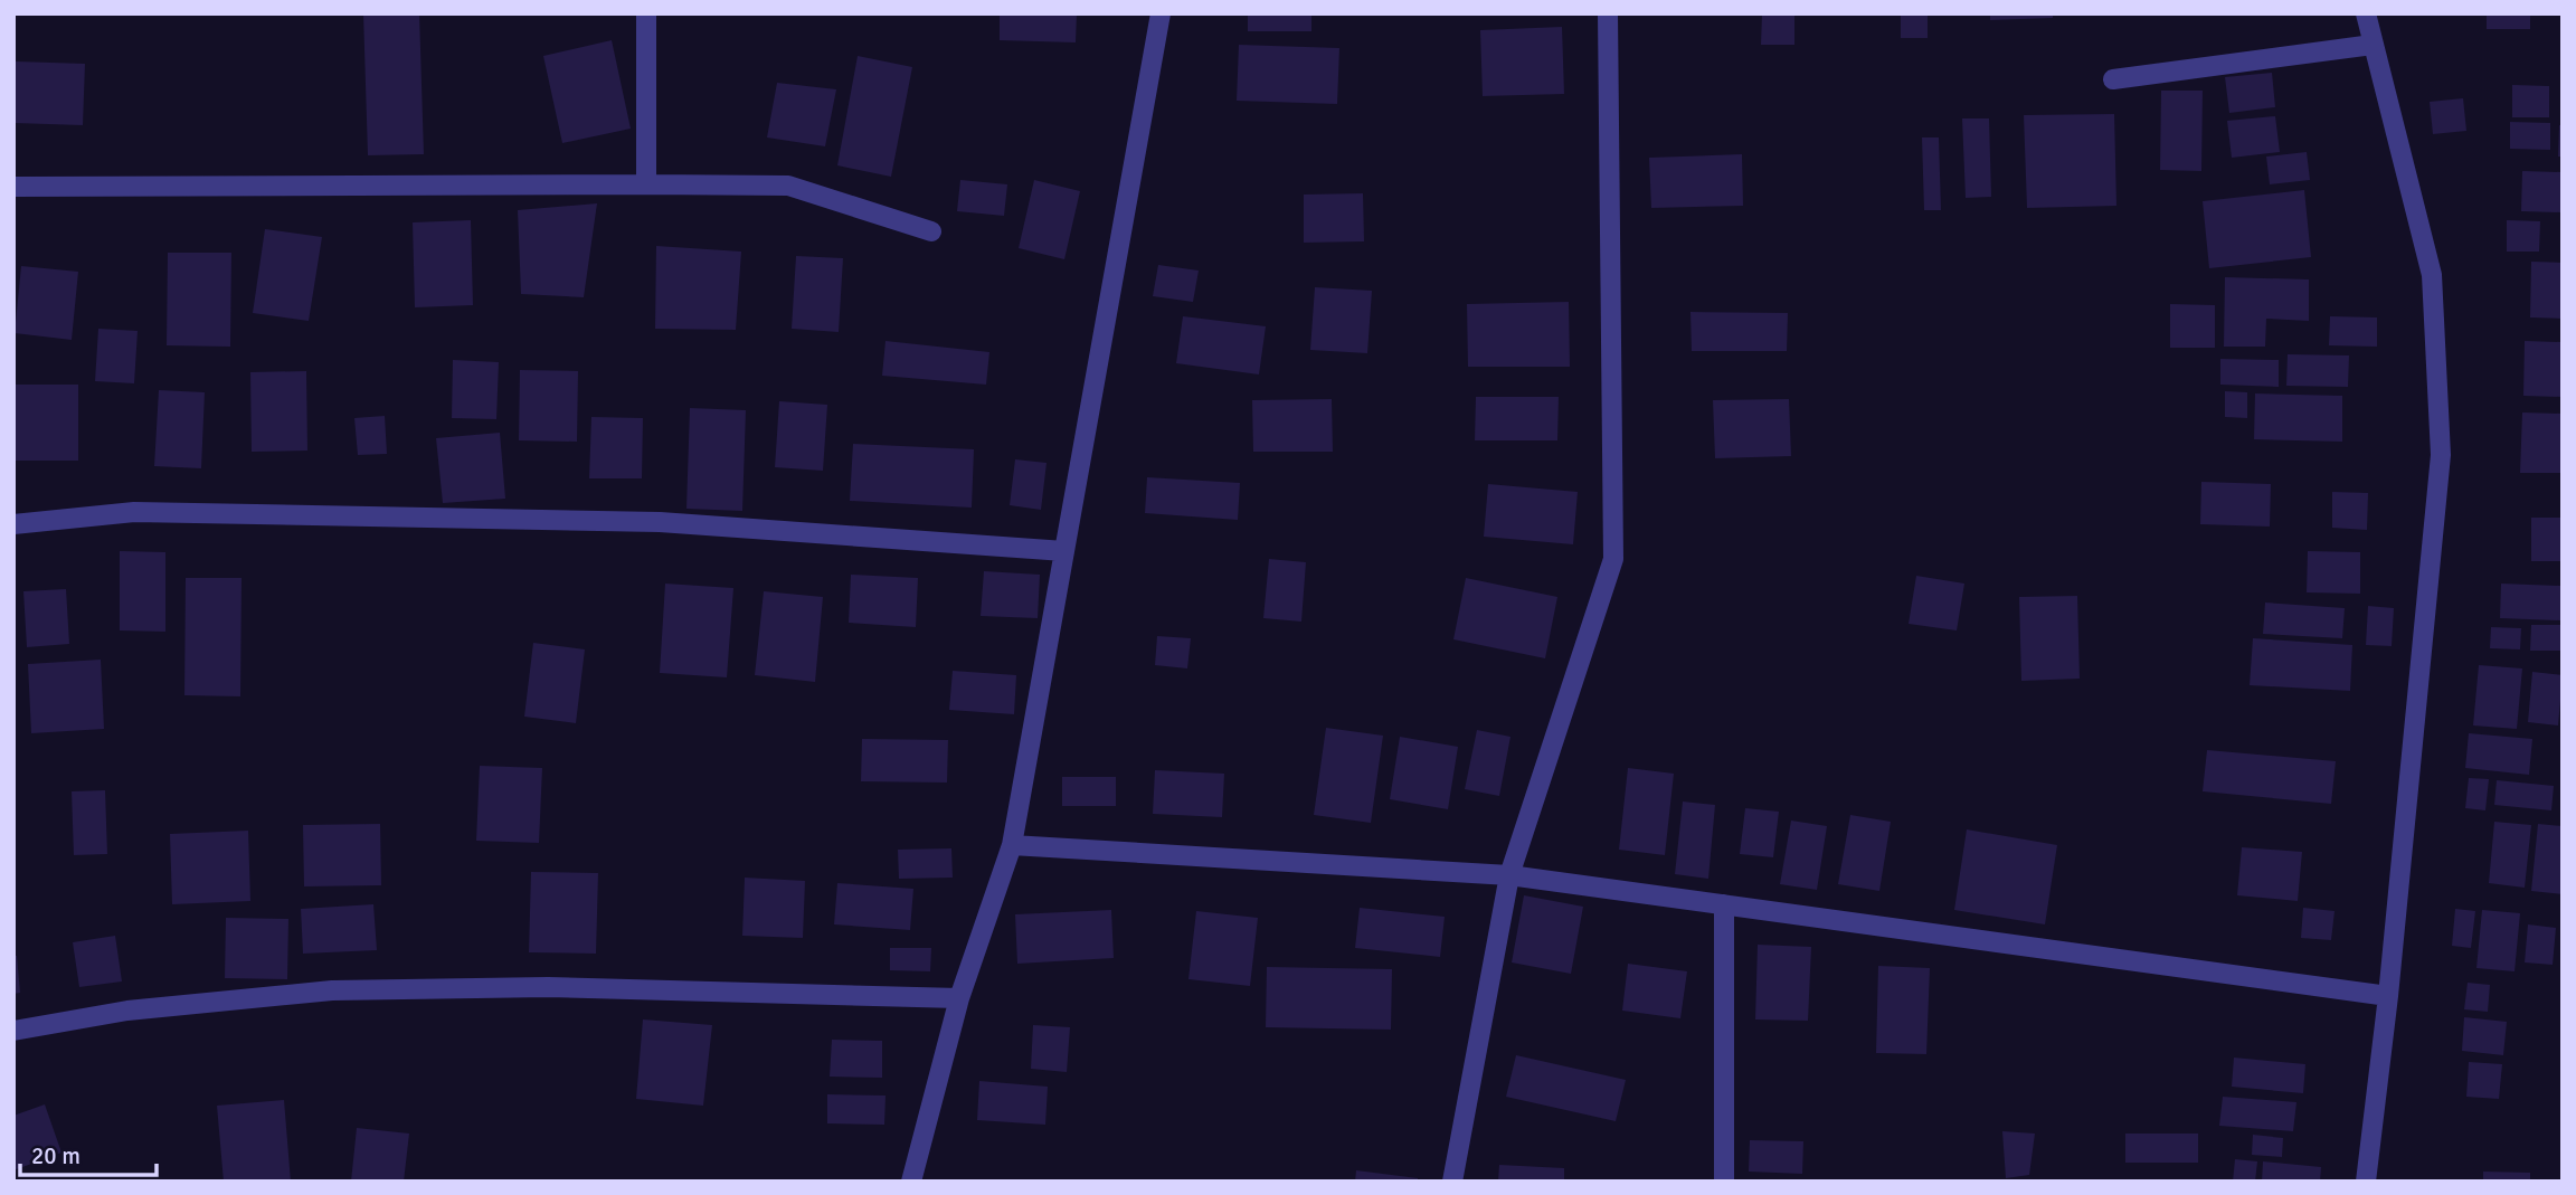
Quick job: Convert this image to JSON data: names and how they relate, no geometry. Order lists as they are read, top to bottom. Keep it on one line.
{"scale_bar":"20 m"}
